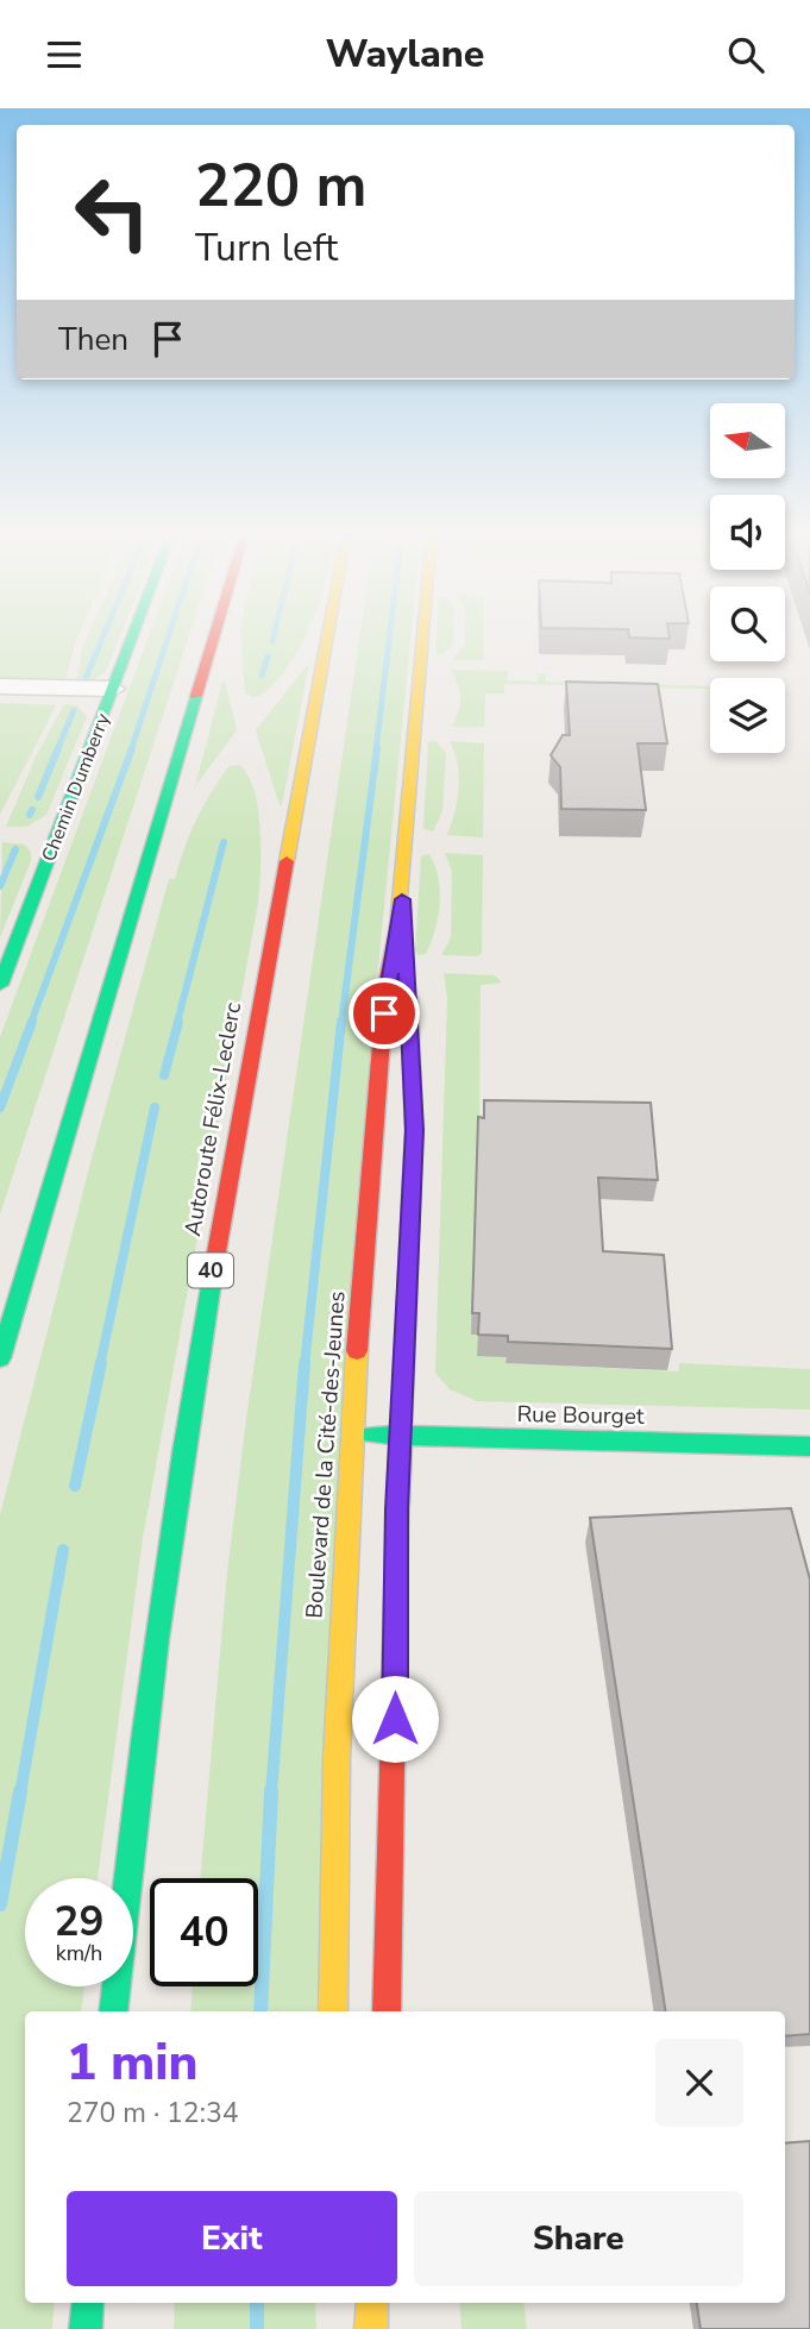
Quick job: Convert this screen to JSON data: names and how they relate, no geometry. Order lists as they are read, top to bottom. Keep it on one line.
{"streets":{"main road":["Chemin Dumberry","Autoroute Félix-Leclerc","40","Rue Bourget","Boulevard de la Cité-des-Jeunes"]},"crossings":[["Rue Bourget","Boulevard de la Cité-des-Jeunes"]],"north":"left","page":{"header":"Waylane","turn":["220 m","Turn left"],"then":"Then","speed":"29 km/h","limit":"40","heading":["1 min","270 m · 12:34"],"buttons":["Exit","Share"]}}
